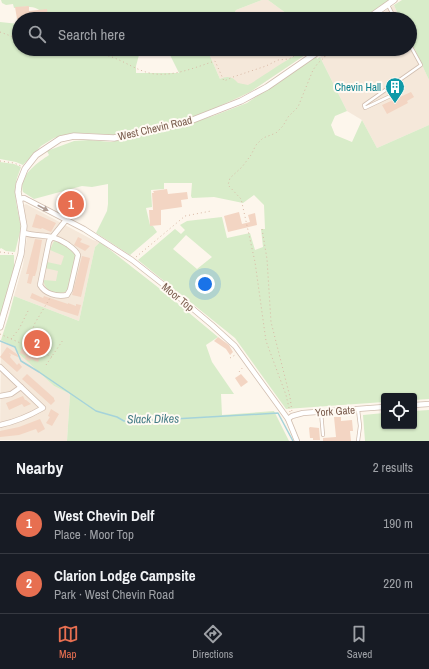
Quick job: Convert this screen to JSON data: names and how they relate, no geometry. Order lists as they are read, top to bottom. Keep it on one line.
{"streets":{"street":["West Chevin Road","Moor Top","York Gate"]},"crossings":[["West Chevin Road","Moor Top"],["Moor Top","York Gate"]],"water":["Slack Dikes"],"places":{"building":["Chevin Hall"]},"page":{"search":"Search here","pins":["1","2"],"heading":["Nearby","2 results"],"list":[{"mark":"1","name":"West Chevin Delf","note":"Place · Moor Top","value":"190 m"},{"mark":"2","name":"Clarion Lodge Campsite","note":"Park · West Chevin Road","value":"220 m"}],"nav":["Map","Directions","Saved"]}}
